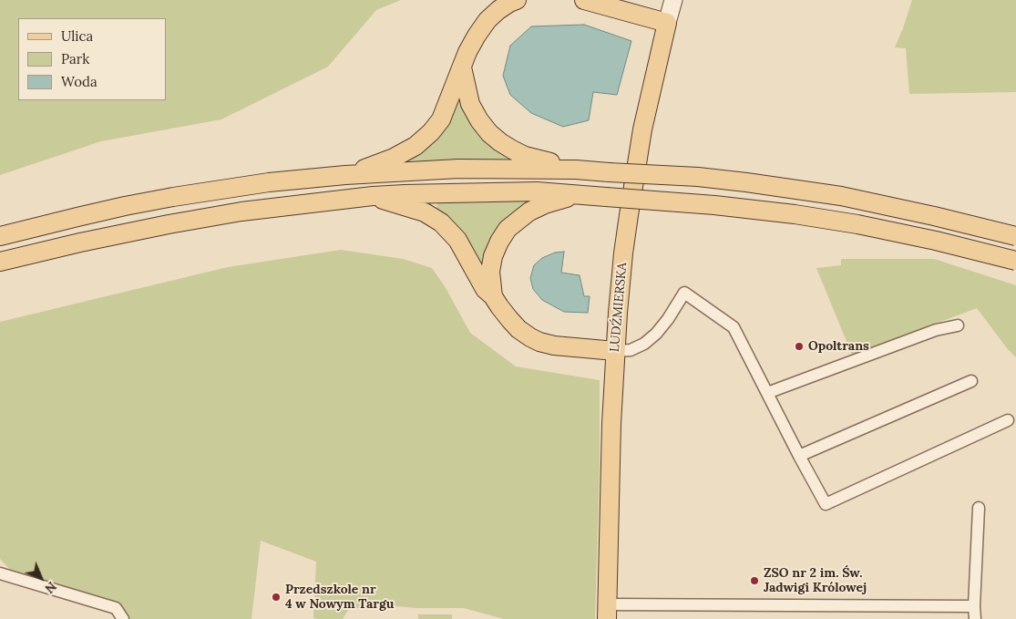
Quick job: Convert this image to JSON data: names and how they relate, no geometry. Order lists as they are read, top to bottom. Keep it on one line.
{"streets":{"main road":["LUDŹMIERSKA"]},"places":["Opoltrans","ZSO nr 2 im. Św. Jadwigi Królowej","Przedszkole nr 4 w Nowym Targu"],"legend":["Ulica","Park","Woda"],"north":"bottom right"}
